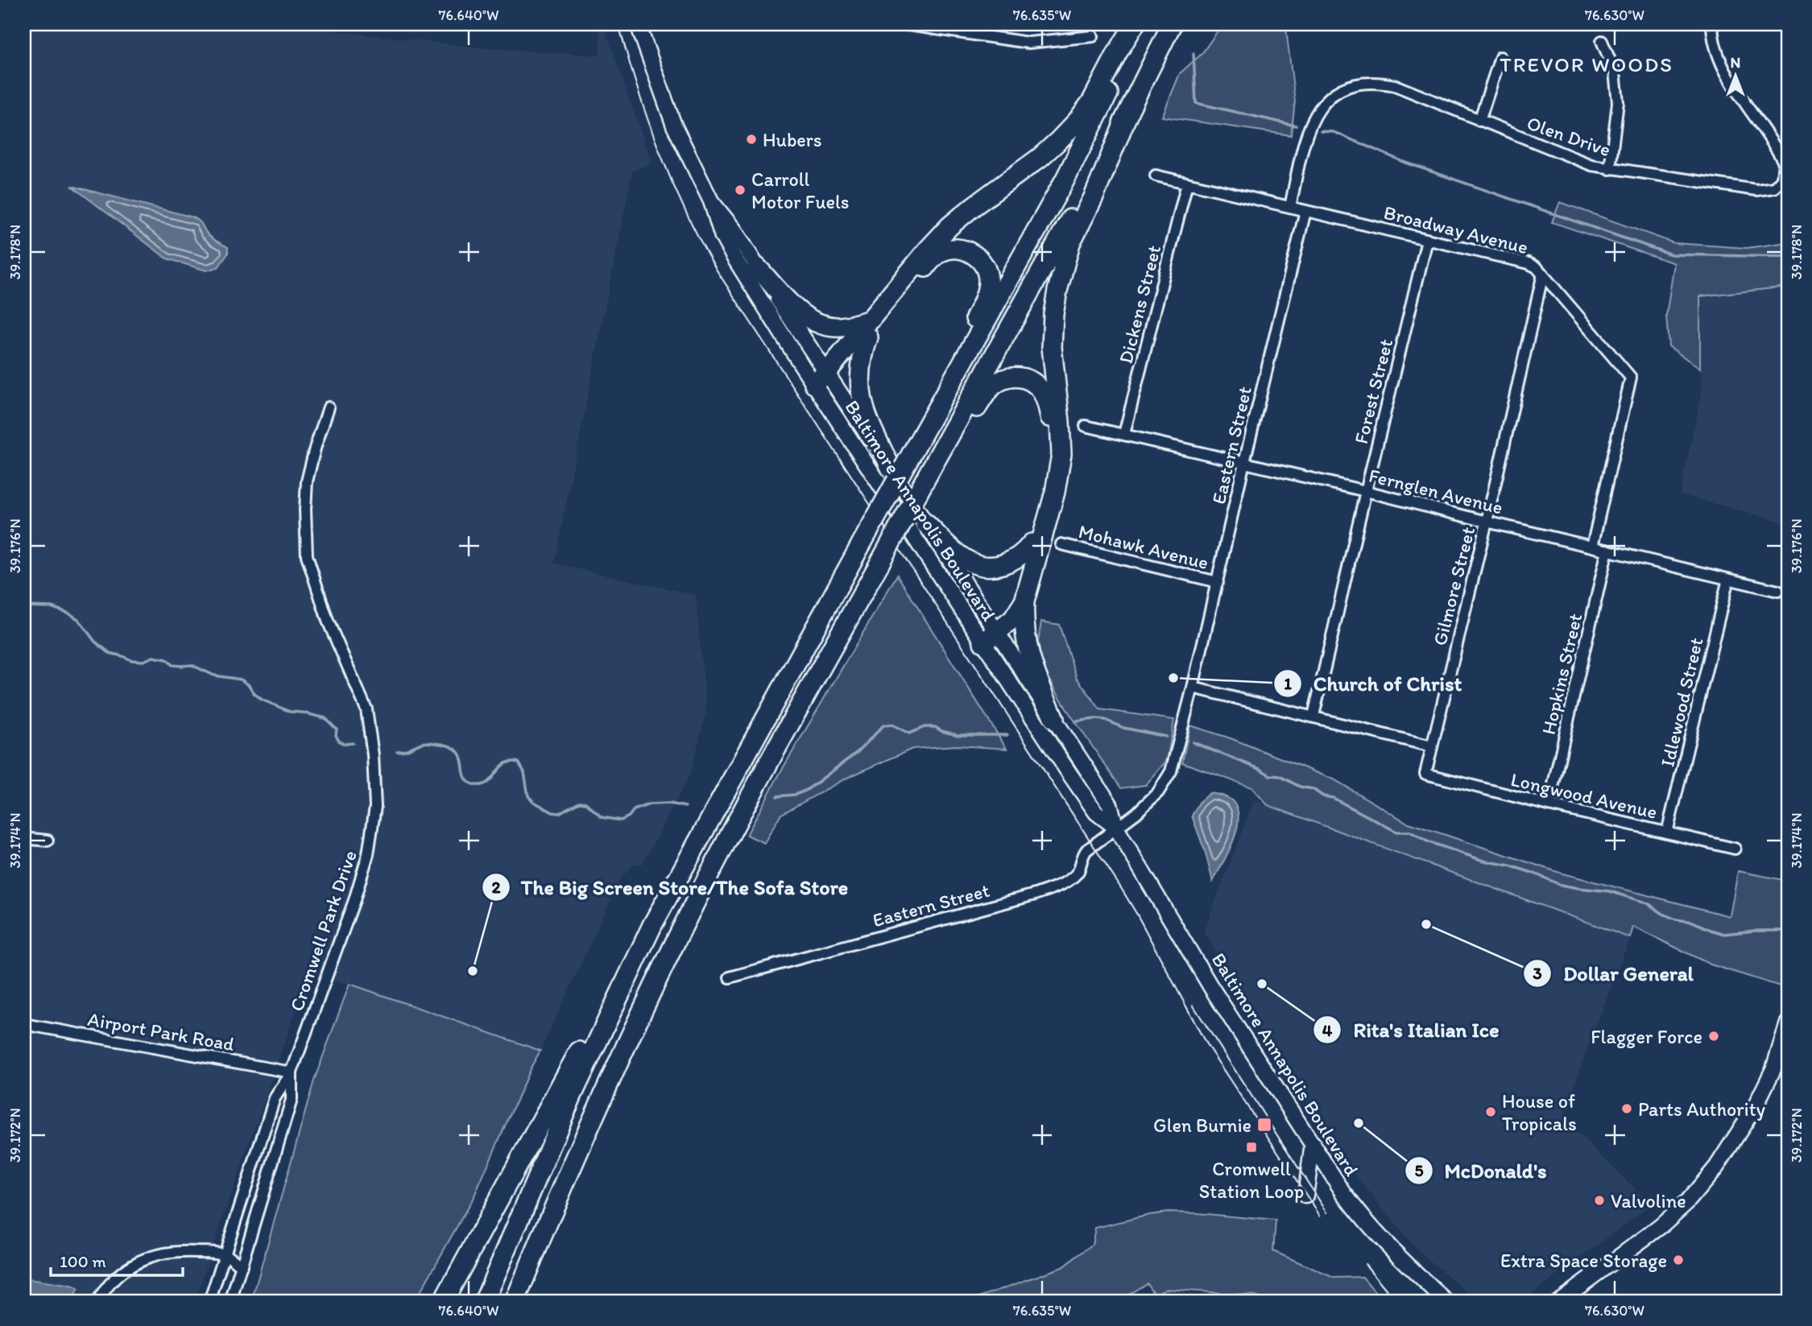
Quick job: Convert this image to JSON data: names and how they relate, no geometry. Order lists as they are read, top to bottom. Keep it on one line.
{"streets":{"main road":["Baltimore Annapolis Boulevard"],"street":["Olen Drive","Broadway Avenue","Dickens Street","Forest Street","Eastern Street","Fernglen Avenue","Mohawk Avenue","Gilmore Street","Hopkins Street","Idlewood Street","Longwood Avenue","Cromwell Park Drive","Airport Park Road"]},"crossings":[["Olen Drive","Broadway Avenue"],["Broadway Avenue","Dickens Street"],["Broadway Avenue","Forest Street"],["Broadway Avenue","Eastern Street"],["Broadway Avenue","Fernglen Avenue"],["Broadway Avenue","Gilmore Street"],["Dickens Street","Fernglen Avenue"],["Forest Street","Fernglen Avenue"],["Eastern Street","Fernglen Avenue"],["Eastern Street","Baltimore Annapolis Boulevard"],["Eastern Street","Mohawk Avenue"],["Fernglen Avenue","Gilmore Street"],["Fernglen Avenue","Hopkins Street"],["Fernglen Avenue","Idlewood Street"],["Gilmore Street","Longwood Avenue"],["Hopkins Street","Longwood Avenue"],["Idlewood Street","Longwood Avenue"],["Cromwell Park Drive","Airport Park Road"]],"districts":["TREVOR WOODS"],"places":{"other":["Hubers","Carroll Motor Fuels","Church of Christ","Dollar General","The Big Screen Store/The Sofa Store","Rita's Italian Ice","Flagger Force","Parts Authority","House of Tropicals","McDonald's","Valvoline","Extra Space Storage"],"transit":["Glen Burnie","Cromwell Station Loop"]},"scale_bar":"100 m","north":"top","coordinates":["76.640°W","76.635°W","76.630°W","39.178°N","39.176°N","39.174°N","39.172°N"]}
